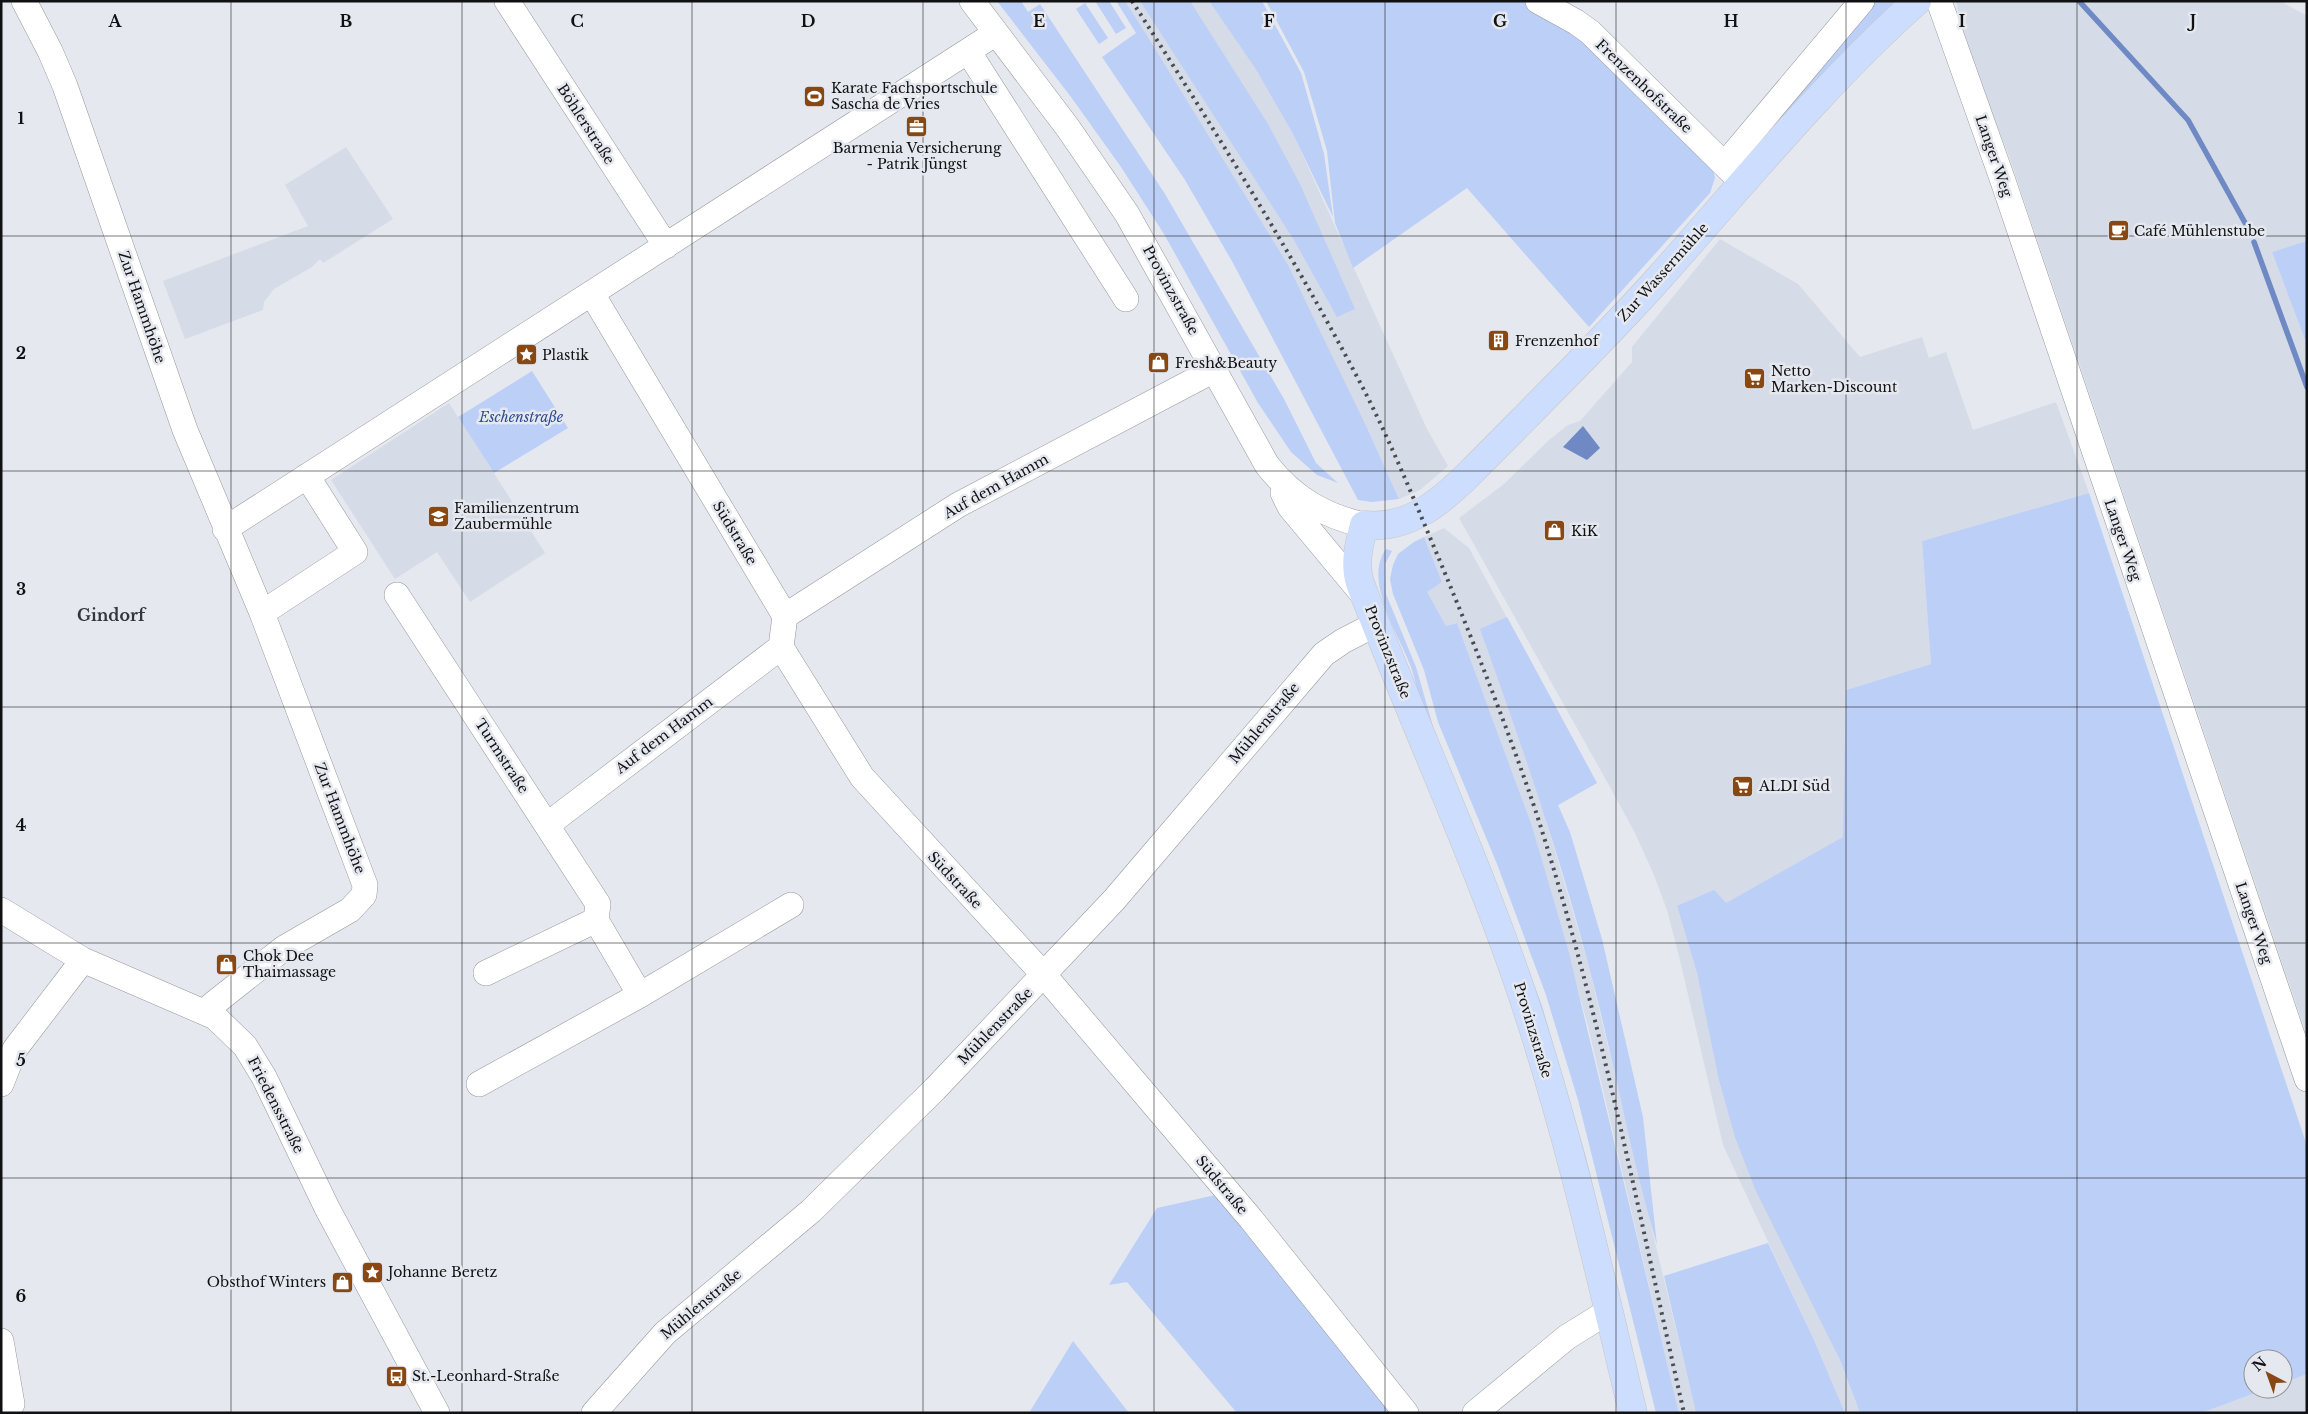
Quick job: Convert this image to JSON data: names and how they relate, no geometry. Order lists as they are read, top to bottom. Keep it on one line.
{"streets":{"main road":["Zur Wassermühle","Provinzstraße"],"street":["Frenzenhofstraße","Böhlerstraße","Langer Weg","Zur Hammhöhe","Auf dem Hamm","Südstraße","Mühlenstraße","Turmstraße","Friedensstraße"]},"crossings":[["Frenzenhofstraße","Zur Wassermühle"],["Zur Wassermühle","Provinzstraße"],["Provinzstraße","Auf dem Hamm"],["Provinzstraße","Mühlenstraße"],["Zur Hammhöhe","Friedensstraße"],["Auf dem Hamm","Südstraße"],["Auf dem Hamm","Turmstraße"],["Südstraße","Mühlenstraße"]],"districts":["Gindorf"],"parks":["Eschenstraße"],"places":{"sports":["Karate Fachsportschule Sascha de Vries"],"office":["Barmenia Versicherung - Patrik Jüngst"],"cafe":["Café Mühlenstube"],"building":["Frenzenhof"],"place":["Plastik","Johanne Beretz"],"shop":["Fresh&Beauty","KiK","Chok Dee Thaimassage","Obsthof Winters"],"supermarket":["Netto Marken-Discount","ALDI Süd"],"school or university":["Familienzentrum Zaubermühle"],"bus stop":["St.-Leonhard-Straße"]},"north":"top left","grid":{"columns":["A","B","C","D","E","F","G","H","I","J"],"rows":["1","2","3","4","5","6"]}}
